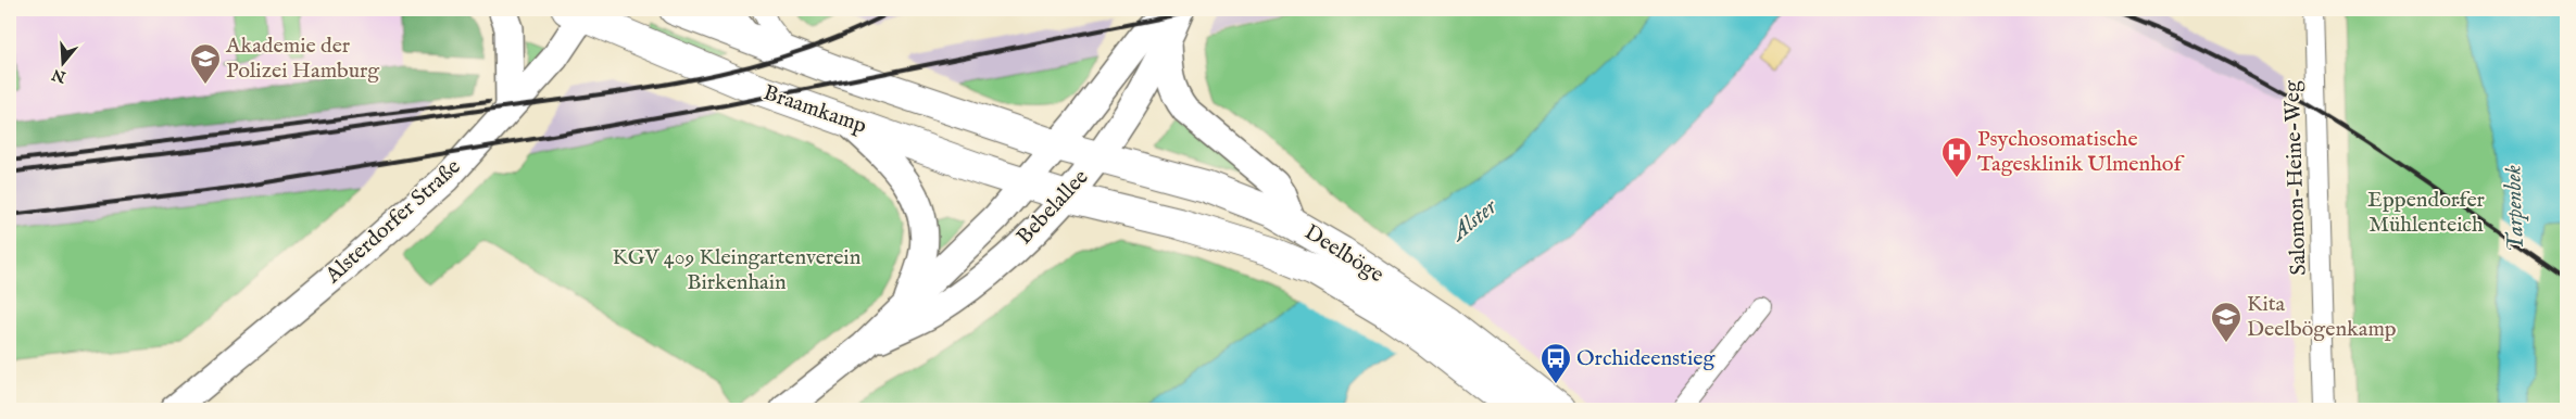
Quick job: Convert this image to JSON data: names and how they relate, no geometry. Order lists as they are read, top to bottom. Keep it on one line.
{"streets":{"main road":["Braamkamp","Deelböge"],"street":["Salomon-Heine-Weg","Bebelallee","Alsterdorfer Straße"]},"crossings":[["Braamkamp","Bebelallee"],["Braamkamp","Alsterdorfer Straße"],["Braamkamp","Deelböge"],["Bebelallee","Deelböge"]],"water":["Tarpenbek","Alster"],"parks":["Eppendorfer Mühlenteich","KGV 409 Kleingartenverein Birkenhain"],"places":{"school or university":["Akademie der Polizei Hamburg","Kita Deelbögenkamp"],"hospital":["Psychosomatische Tagesklinik Ulmenhof"],"bus stop":["Orchideenstieg"]},"north":"bottom"}
